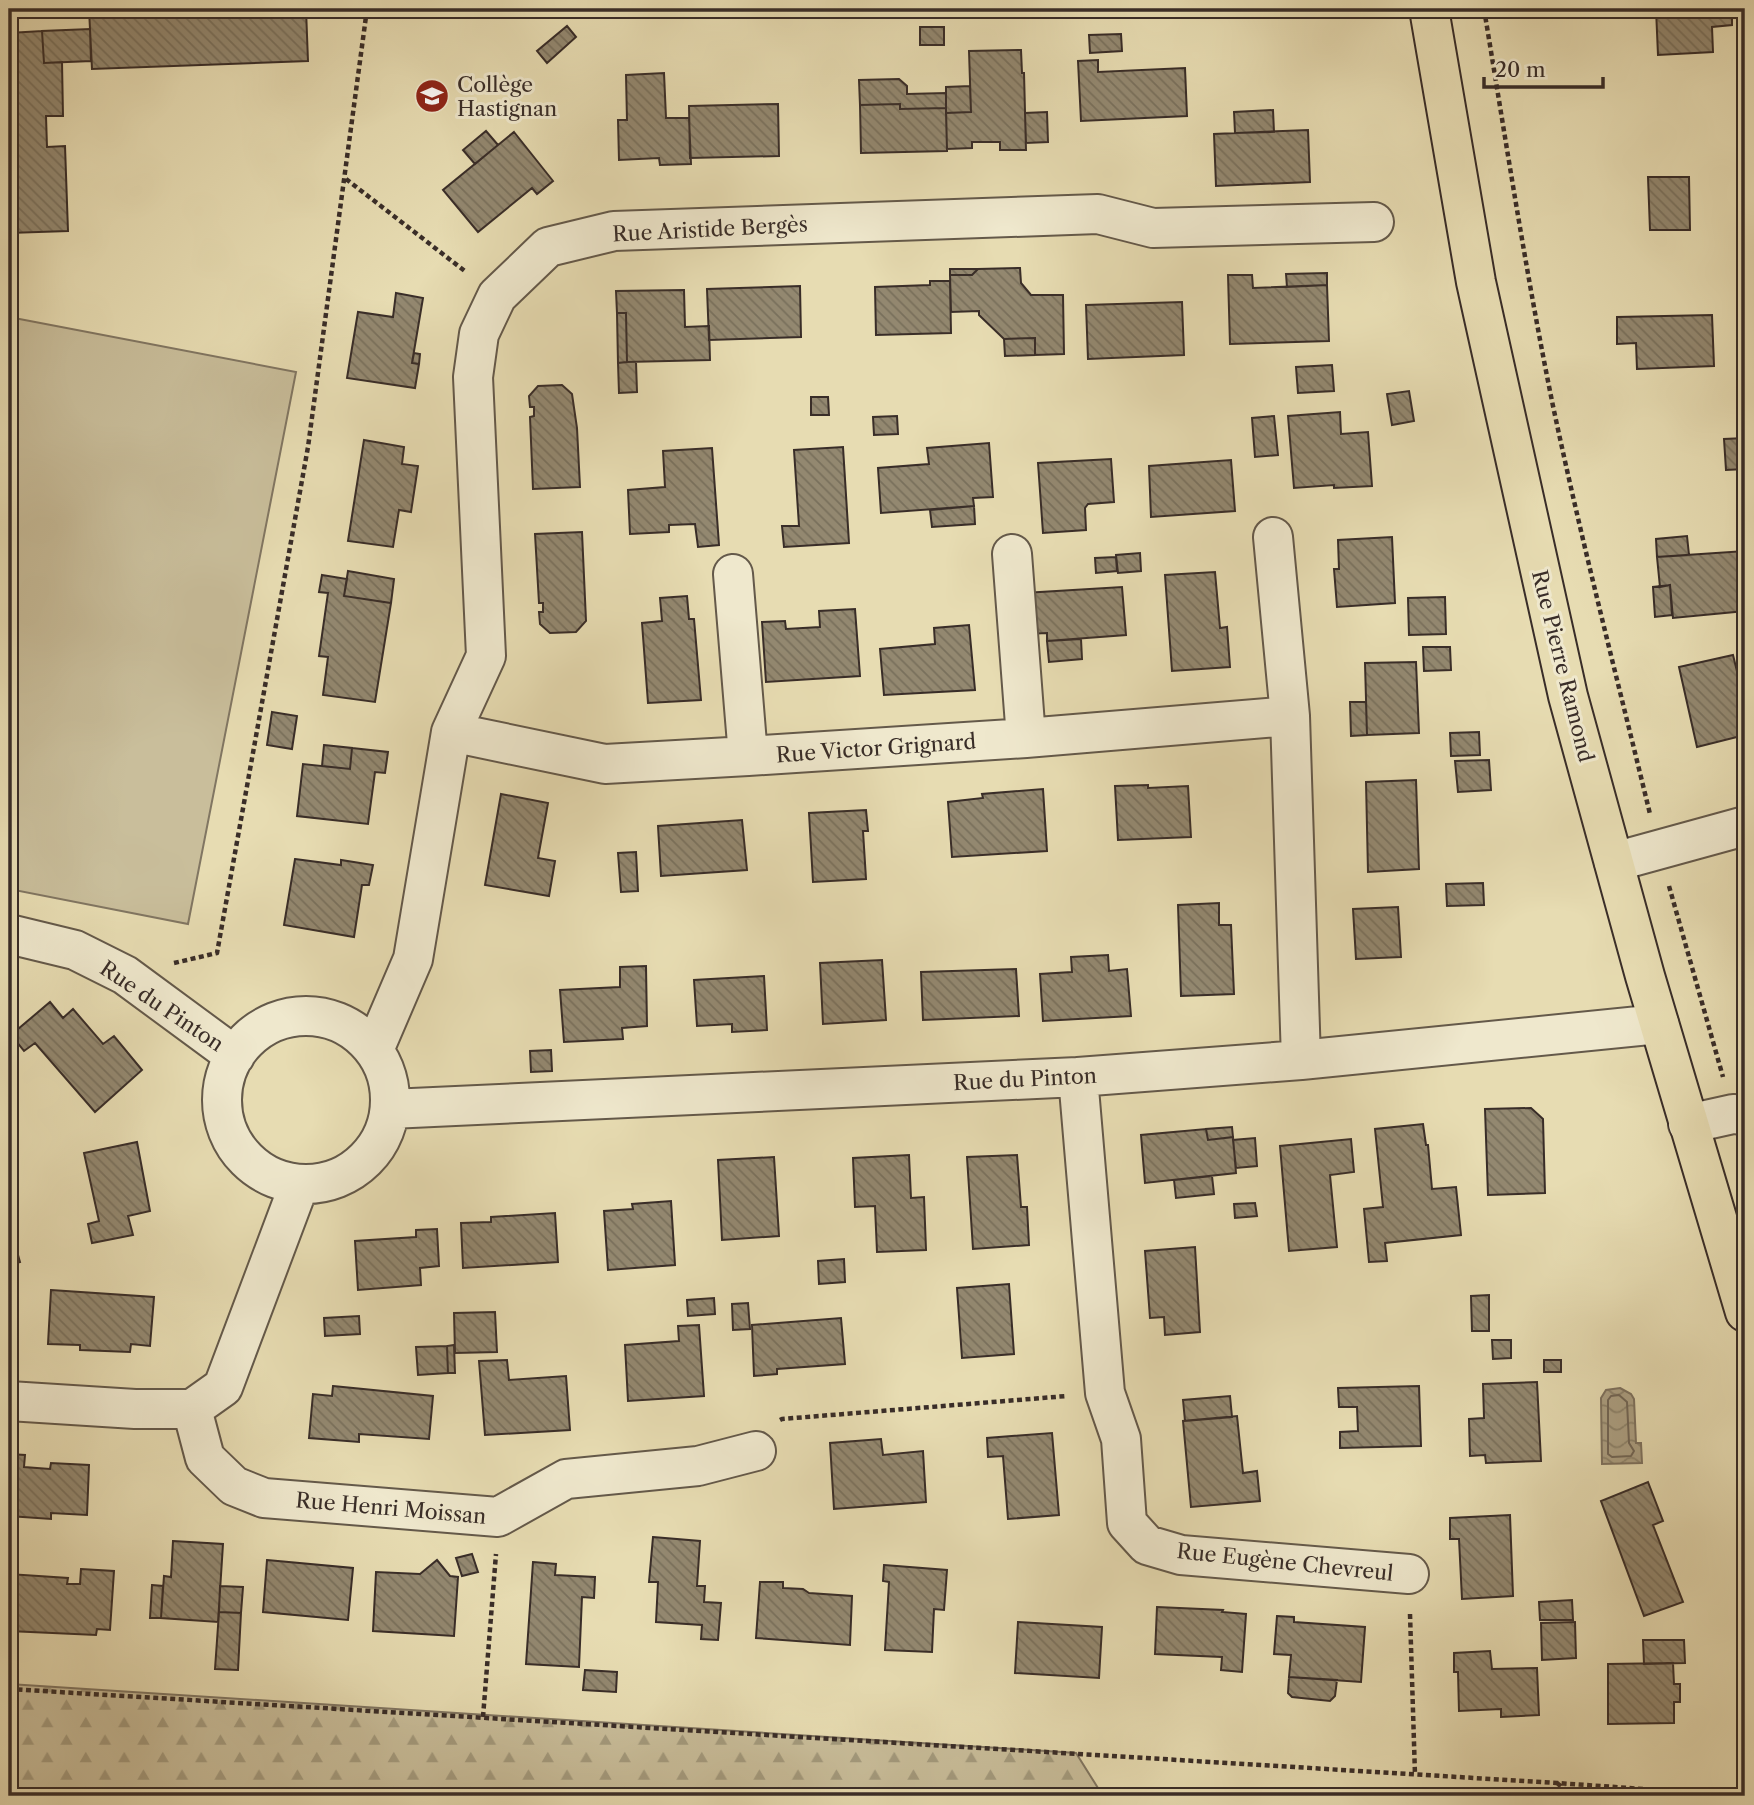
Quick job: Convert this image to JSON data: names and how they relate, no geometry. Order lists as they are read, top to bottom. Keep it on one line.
{"streets":{"main road":["Rue Pierre Ramond"],"street":["Rue Aristide Bergès","Rue Victor Grignard","Rue du Pinton","Rue Henri Moissan","Rue Eugène Chevreul"]},"crossings":[["Rue Aristide Bergès","Rue Victor Grignard"],["Rue Pierre Ramond","Rue du Pinton"],["Rue du Pinton","Rue Eugène Chevreul"]],"places":{"school or university":["Collège Hastignan"]},"scale_bar":"20 m"}
